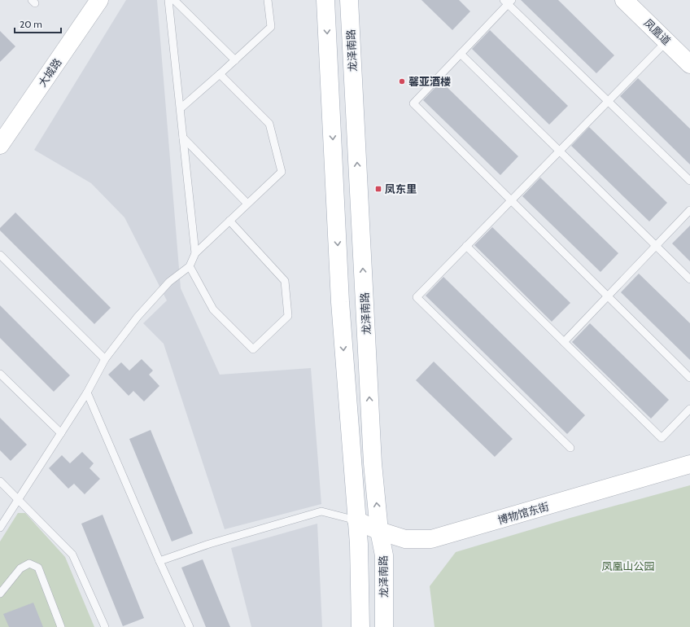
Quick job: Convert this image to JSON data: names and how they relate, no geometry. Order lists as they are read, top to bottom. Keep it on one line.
{"streets":{"main road":["凤凰道","龙泽南路","大城路","博物馆东街"]},"crossings":[["龙泽南路","博物馆东街"]],"parks":["凤凰山公园"],"places":{"other":["馨亚酒楼"],"transit":["凤东里"]},"scale_bar":"20 m"}
